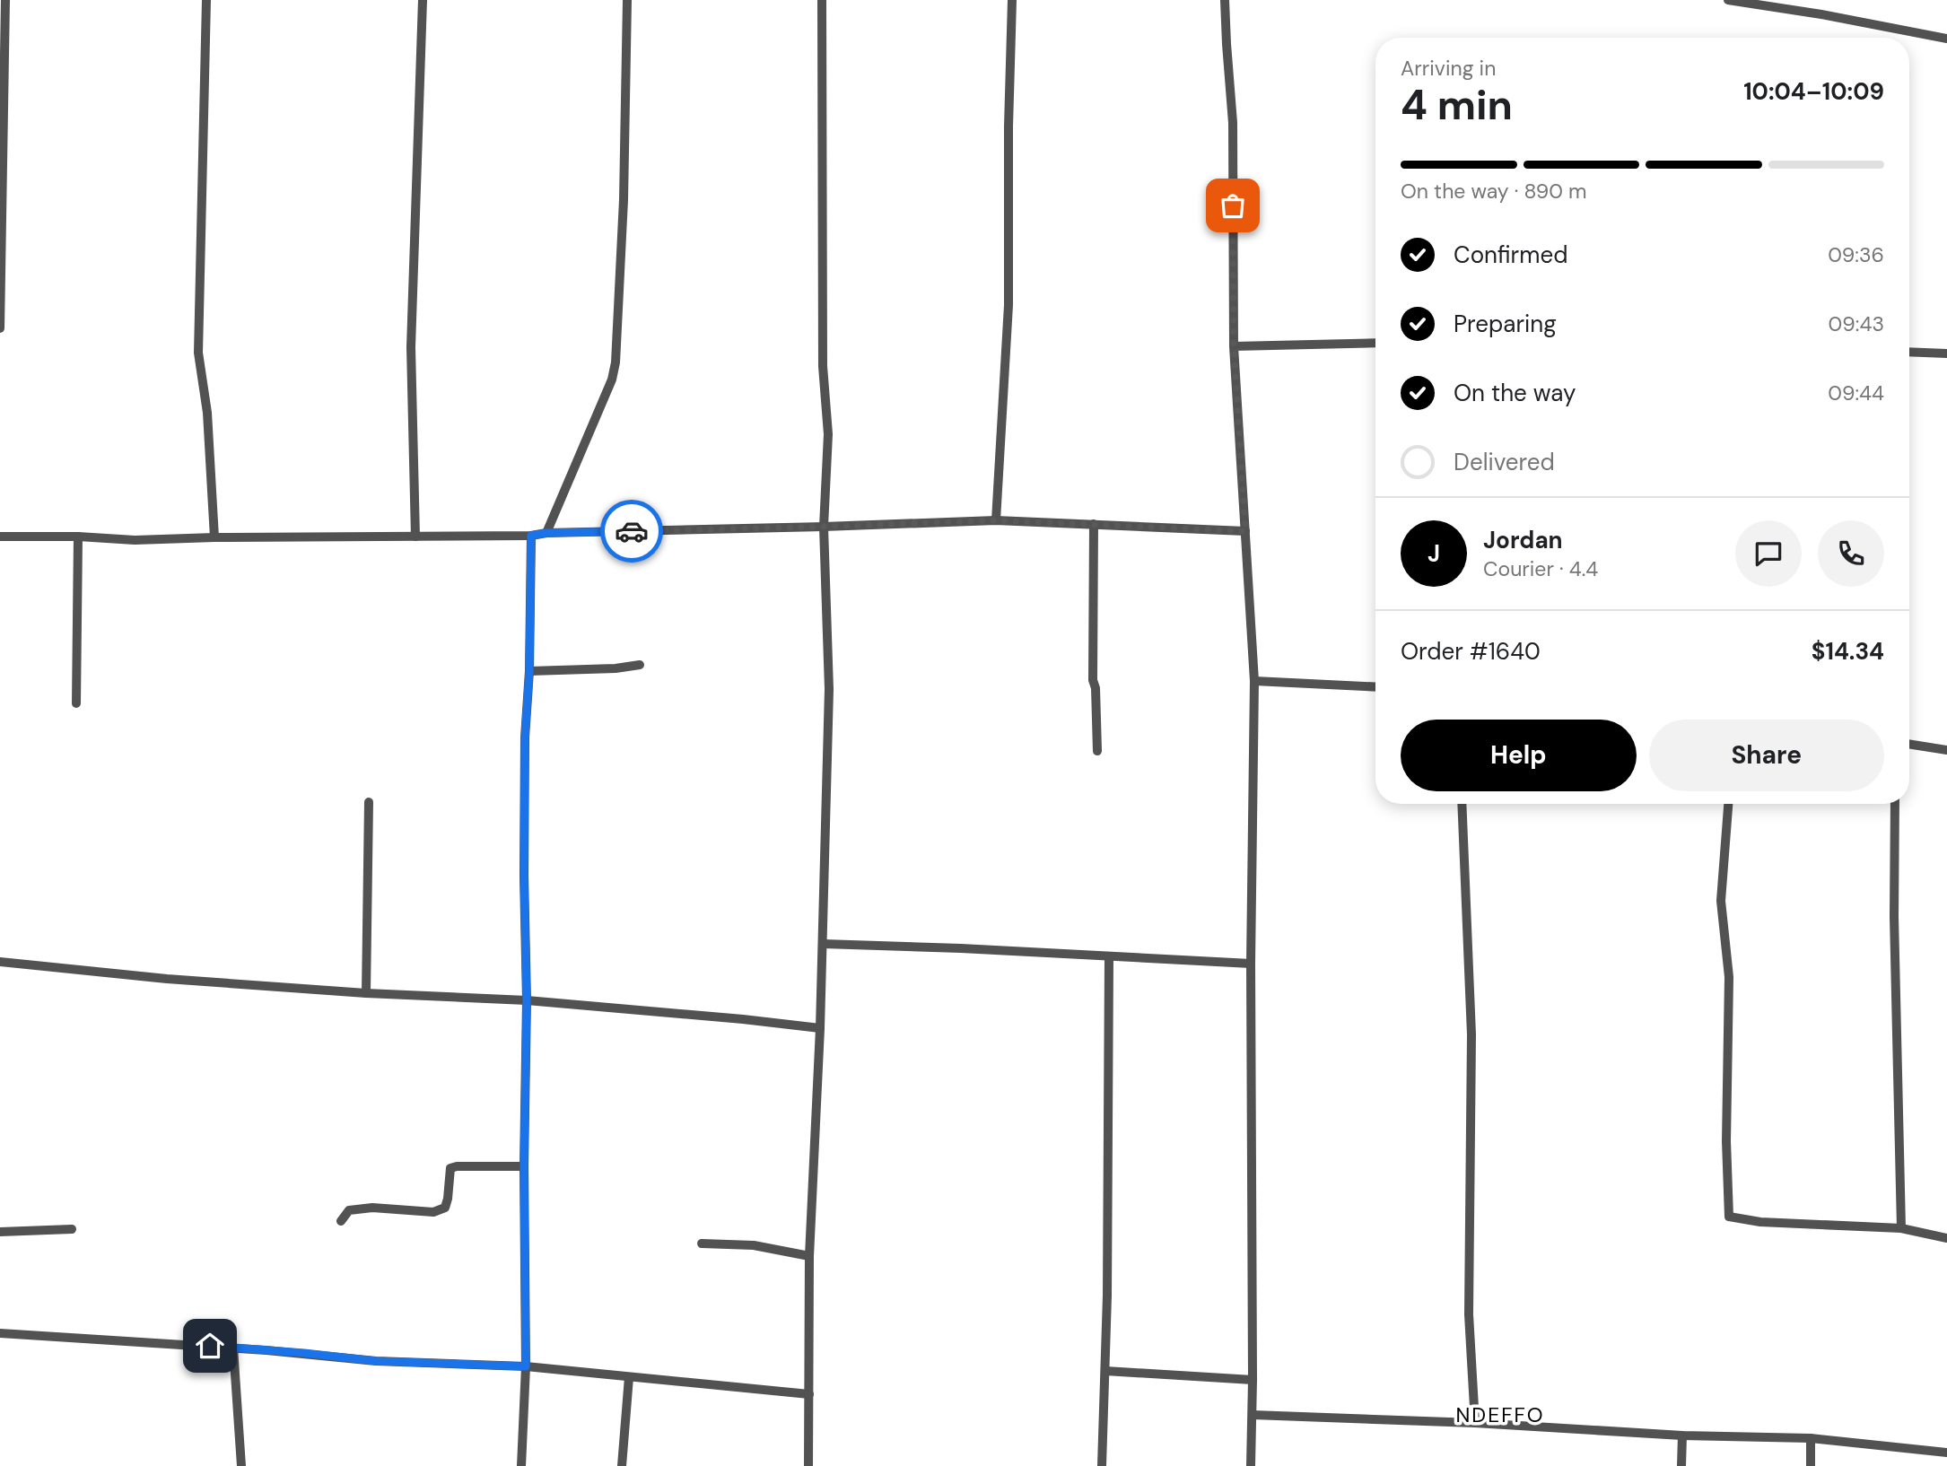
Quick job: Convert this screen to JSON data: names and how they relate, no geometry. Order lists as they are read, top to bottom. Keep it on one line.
{"districts":["NDEFFO"],"page":{"heading":["4 min","Arriving in","10:04–10:09"],"panel":["Jordan","Courier · 4.4","Order #1640","$14.34"],"bar":"On the way · 890 m","list":[["Confirmed","09:36"],["Preparing","09:43"],["On the way","09:44"],"Delivered"],"round":"J","buttons":["Help","Share"]}}
